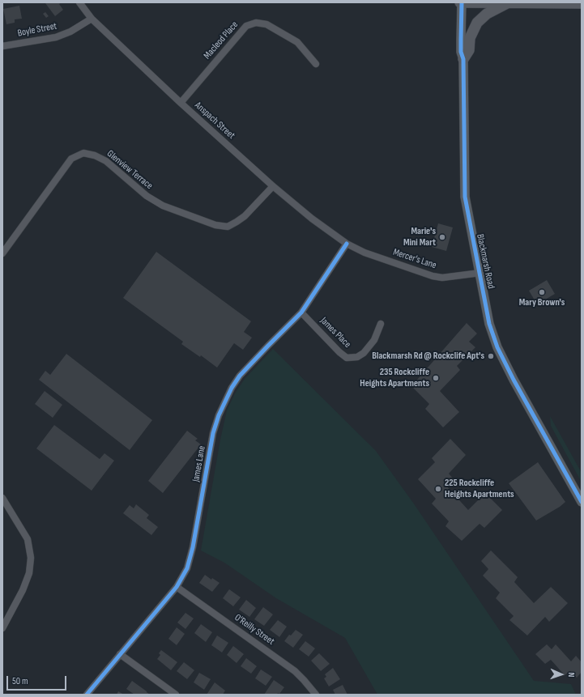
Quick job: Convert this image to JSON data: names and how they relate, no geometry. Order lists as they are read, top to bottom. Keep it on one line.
{"streets":{"street":["Boyle Street","Macleod Place","Anspach Street","Glenview Terrace","Mercer's Lane","Blackmarsh Road","James Place","James Lane","O'Reilly Street"]},"crossings":[["Boyle Street","Anspach Street"],["Macleod Place","Anspach Street"],["Anspach Street","Glenview Terrace"],["Anspach Street","Mercer's Lane"],["Anspach Street","James Lane"],["Mercer's Lane","Blackmarsh Road"],["Mercer's Lane","James Lane"],["James Place","James Lane"],["James Lane","O'Reilly Street"]],"places":["Marie's Mini Mart","Mary Brown's","Blackmarsh Rd @ Rockclife Apt's","235 Rockcliffe Heights Apartments","225 Rockcliffe Heights Apartments"],"scale_bar":"50 m","north":"right"}
